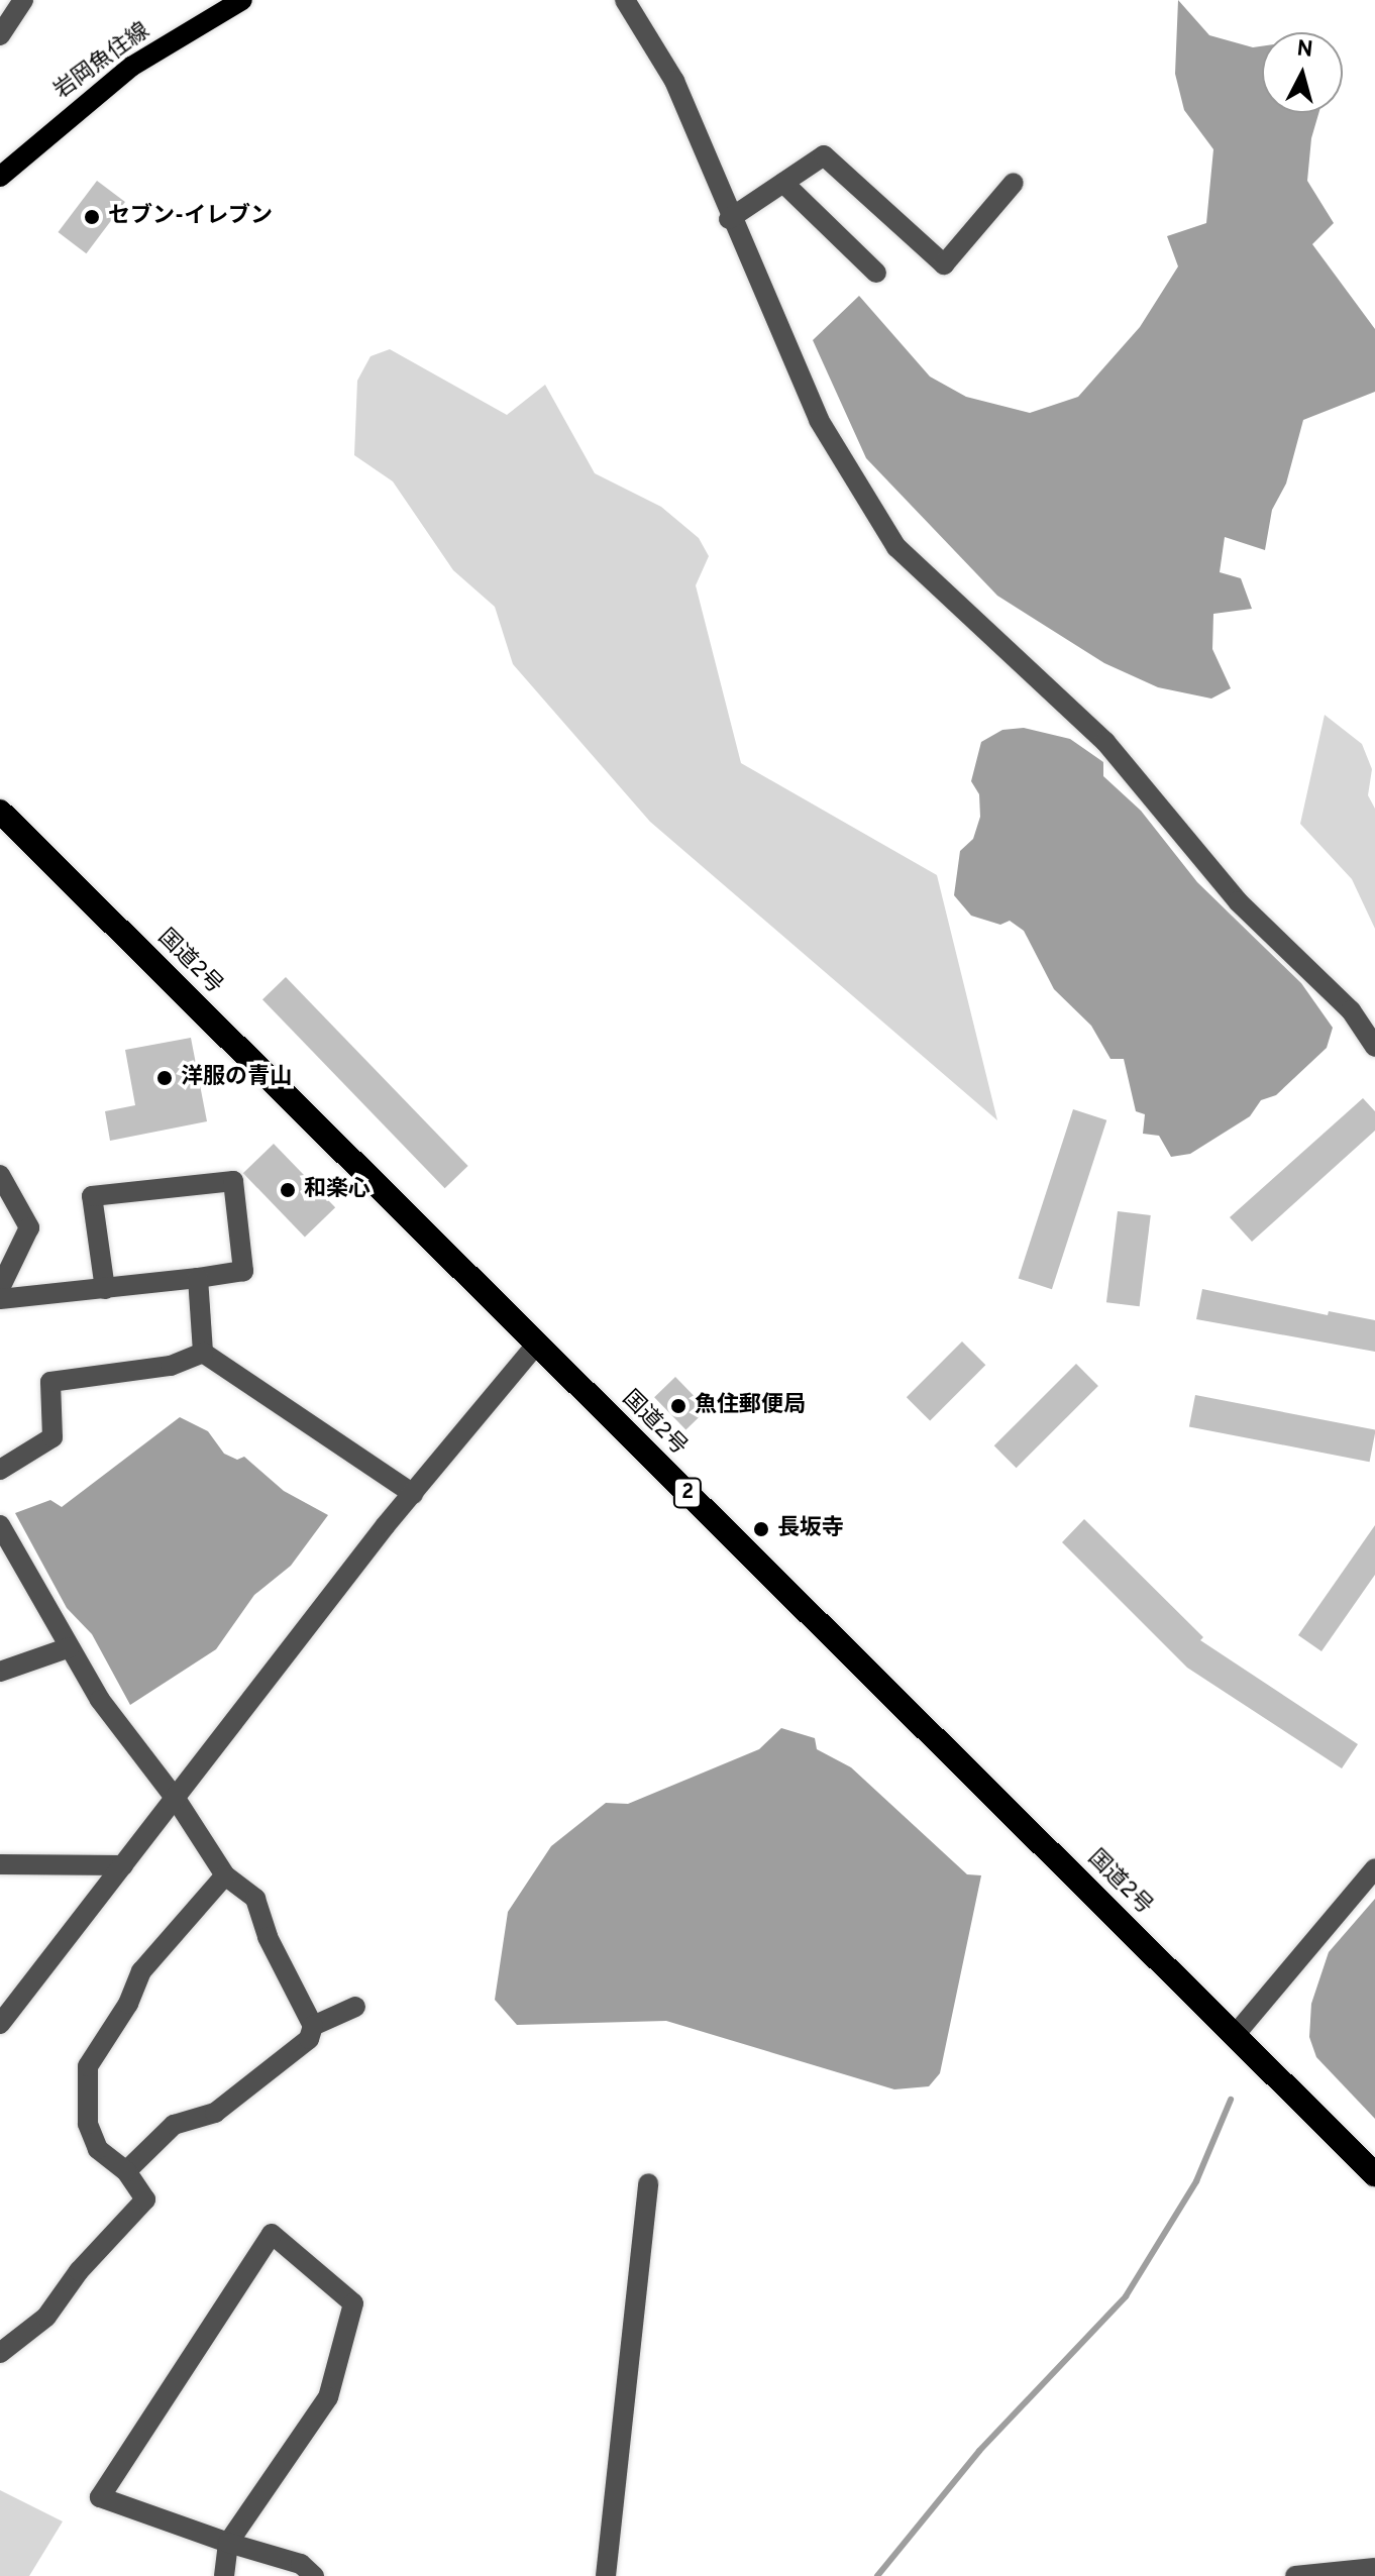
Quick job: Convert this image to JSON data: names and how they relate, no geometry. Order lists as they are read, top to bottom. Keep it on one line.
{"streets":{"highway":["国道2号","2"],"main road":["岩岡魚住線"]},"places":["セブン-イレブン","洋服の青山","和楽心","魚住郵便局","長坂寺"],"north":"top"}
